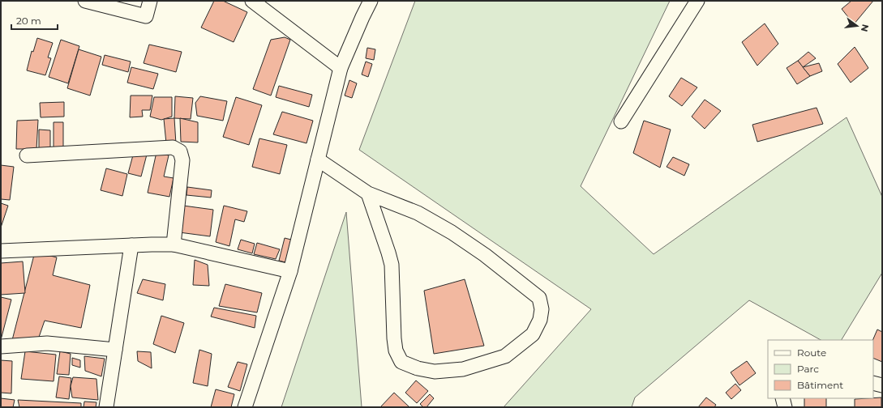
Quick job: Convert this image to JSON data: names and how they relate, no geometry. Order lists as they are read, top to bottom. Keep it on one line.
{"legend":["Route","Parc","Bâtiment"],"scale_bar":"20 m","north":"right"}
